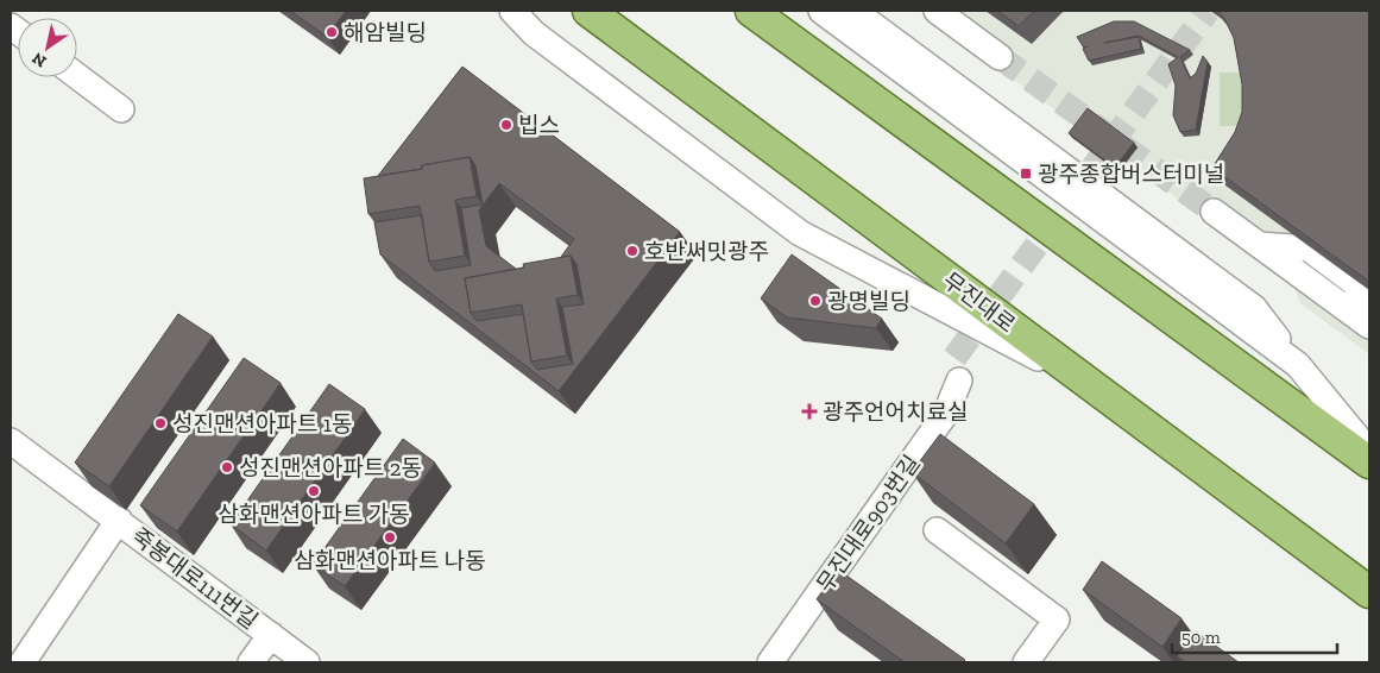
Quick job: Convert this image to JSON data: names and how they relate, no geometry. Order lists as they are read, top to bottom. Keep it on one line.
{"streets":{"main road":["무진대로"],"street":["무진대로903번길","죽봉대로111번길"]},"places":{"other":["해암빌딩","빕스","호반써밋광주","광명빌딩","성진맨션아파트 1동","성진맨션아파트 2동","삼화맨션아파트 가동","삼화맨션아파트 나동"],"transit":["광주종합버스터미널"],"health":["광주언어치료실"]},"scale_bar":"50 m","north":"bottom left"}
